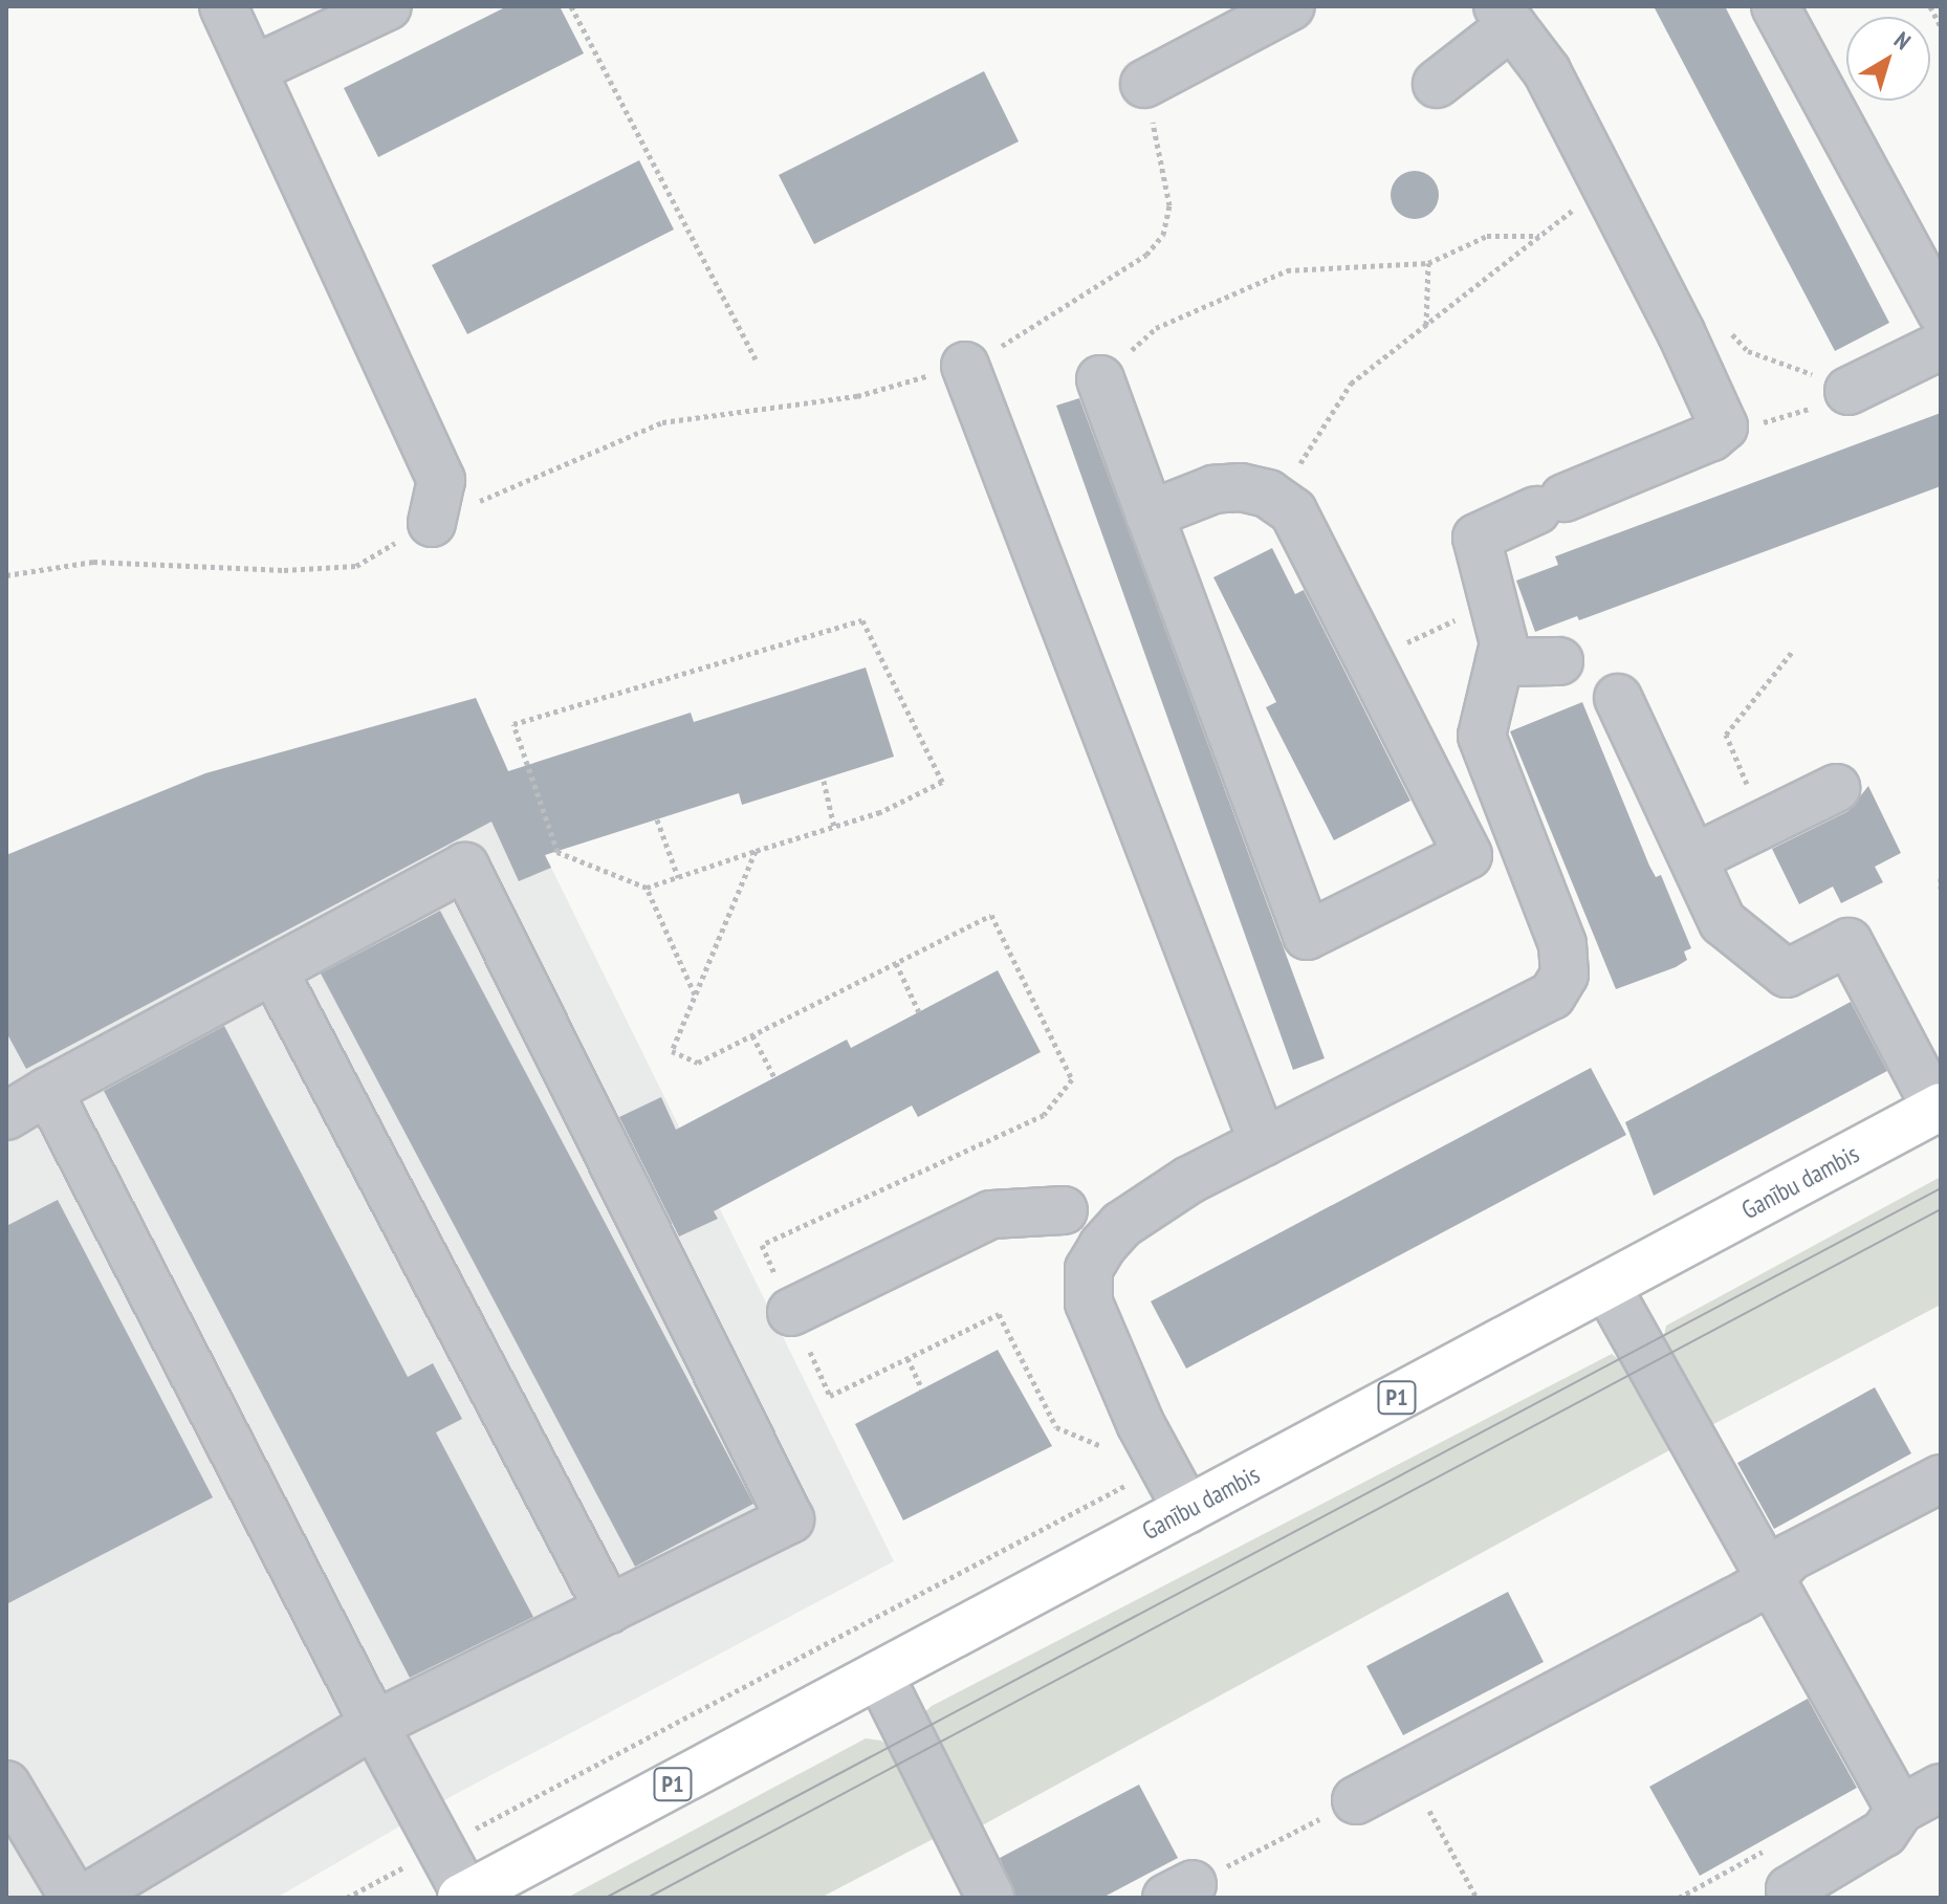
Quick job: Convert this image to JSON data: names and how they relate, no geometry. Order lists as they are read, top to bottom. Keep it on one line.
{"streets":{"main road":["Ganību dambis","P1"]},"north":"top right"}
